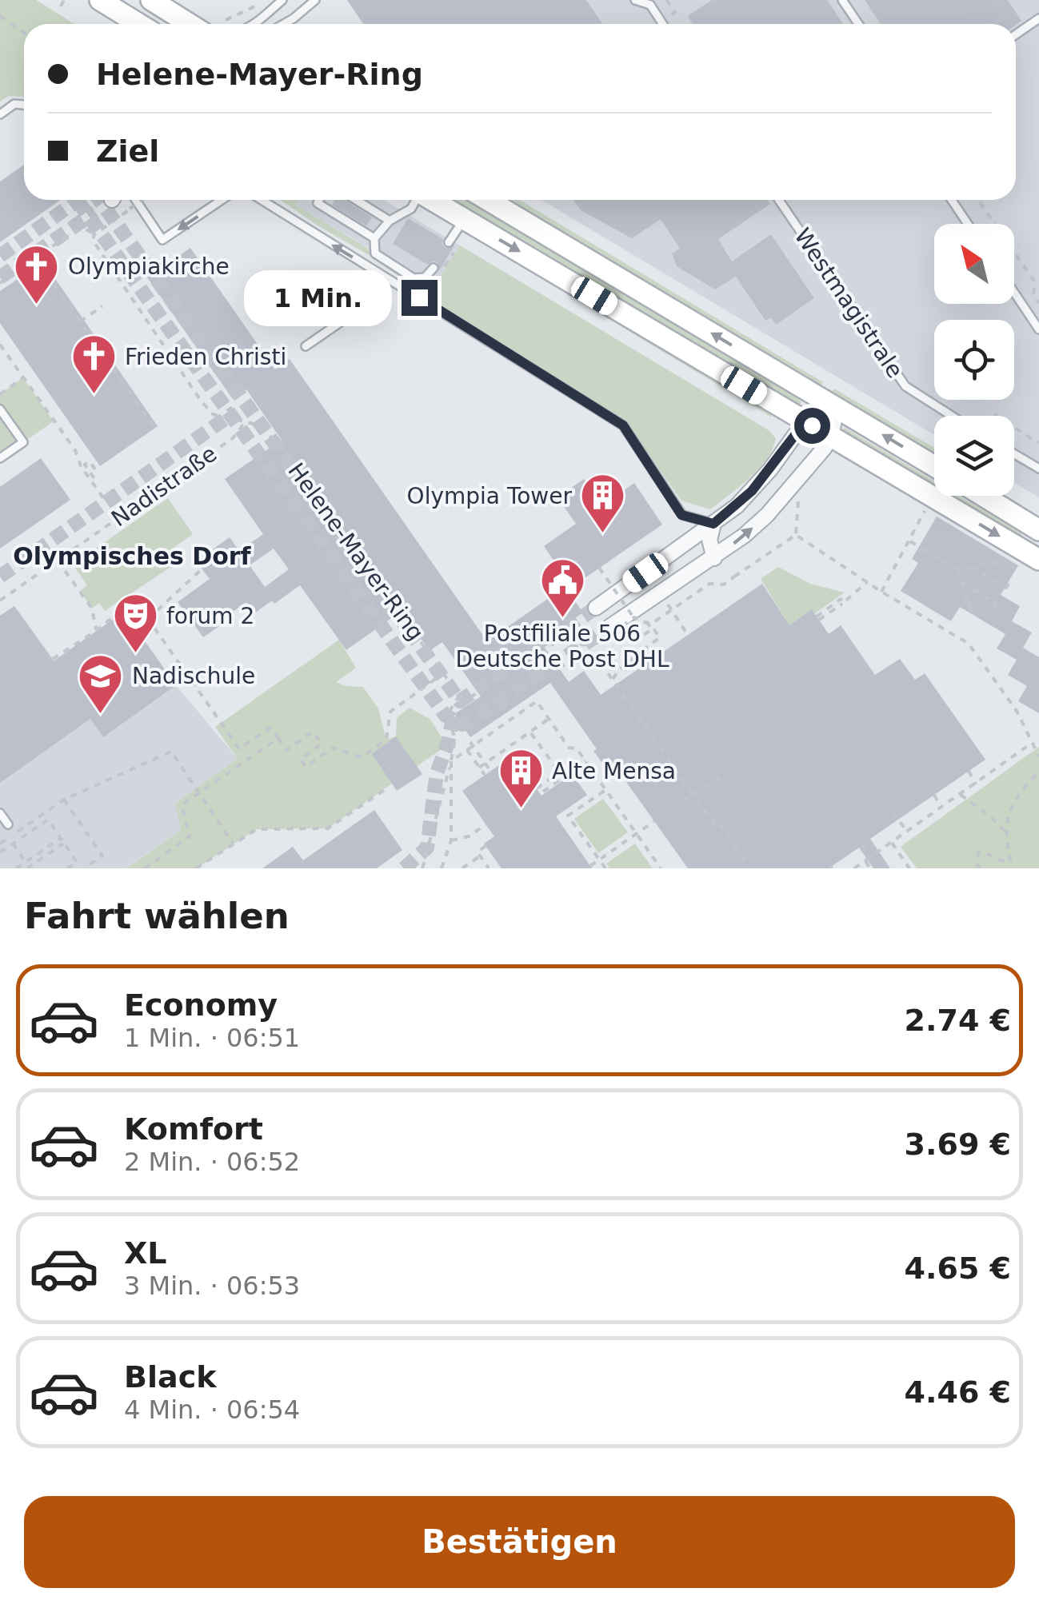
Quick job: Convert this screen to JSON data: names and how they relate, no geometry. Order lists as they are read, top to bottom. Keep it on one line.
{"streets":{"lane":["Westmagistrale"],"path":["Nadistraße","Helene-Mayer-Ring"]},"crossings":[["Nadistraße","Helene-Mayer-Ring"]],"districts":["Olympisches Dorf"],"places":{"church":["Olympiakirche","Frieden Christi"],"building":["Olympia Tower","Alte Mensa"],"public building":["Postfiliale 506 Deutsche Post DHL"],"theatre":["forum 2"],"school or university":["Nadischule"]},"north":"top left","page":{"banner":["Helene-Mayer-Ring","Ziel"],"bubble":"1 Min.","heading":"Fahrt wählen","list":[{"name":"Economy","note":"1 Min. · 06:51","value":"2.74 €"},{"name":"Komfort","note":"2 Min. · 06:52","value":"3.69 €"},{"name":"XL","note":"3 Min. · 06:53","value":"4.65 €"},{"name":"Black","note":"4 Min. · 06:54","value":"4.46 €"}],"buttons":"Bestätigen"}}
